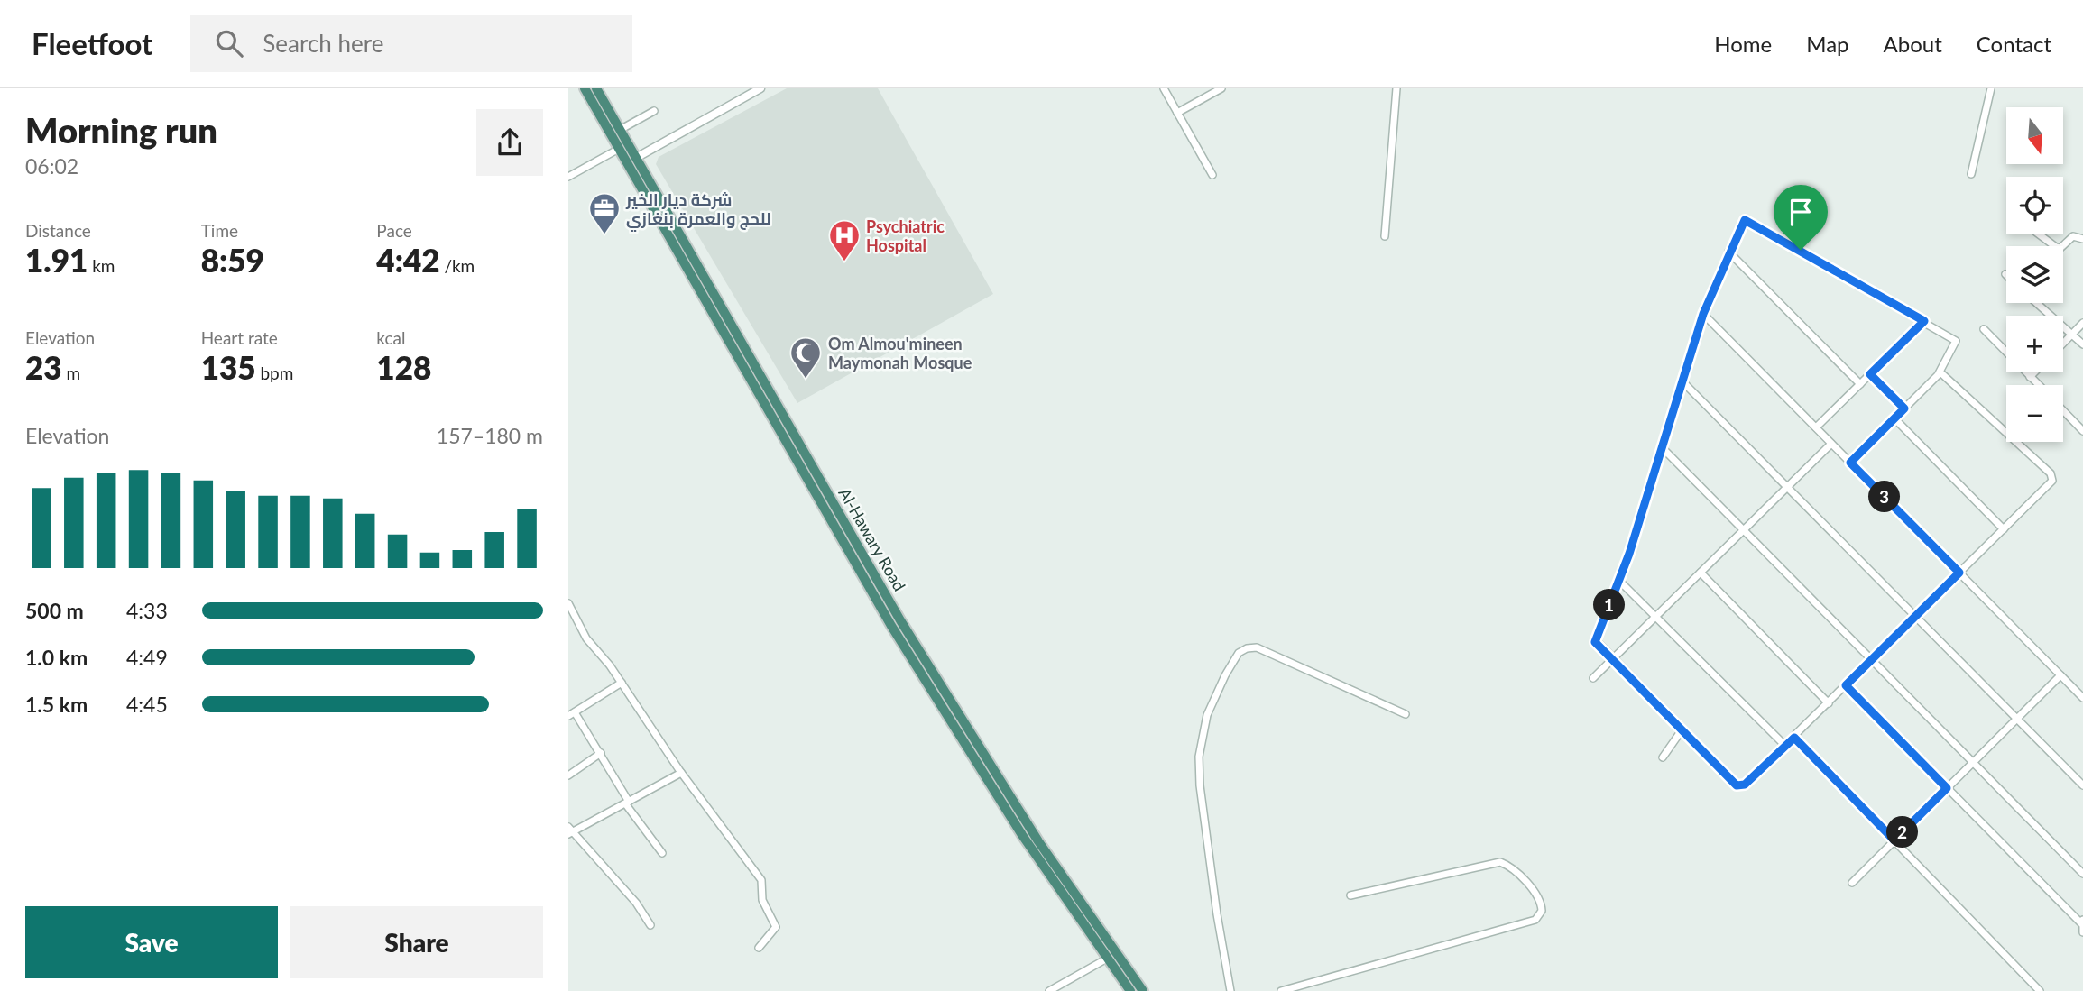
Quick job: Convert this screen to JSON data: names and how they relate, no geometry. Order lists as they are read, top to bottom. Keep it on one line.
{"streets":{"highway":["Al-Hawary Road"]},"places":{"office":["شركة ديار الخير للحج والعمرة بنغازي"],"hospital":["Psychiatric Hospital"],"mosque":["Om Almou'mineen Maymonah Mosque"]},"north":"bottom","page":{"header":"Fleetfoot","search":"Search here","nav":["Home","Map","About","Contact"],"heading":["Morning run","06:02"],"map_buttons":["+","−"],"stats":[["Distance","1.91 km"],["Time","8:59"],["Pace","4:42 /km"],["Elevation","23 m"],["Heart rate","135 bpm"],["kcal","128"]],"chart":["Elevation","157–180 m"],"pins":["3","1","2"],"list":[{"name":"500 m","note":"4:33"},{"name":"1.0 km","note":"4:49"},{"name":"1.5 km","note":"4:45"}],"buttons":["Save","Share"]}}
